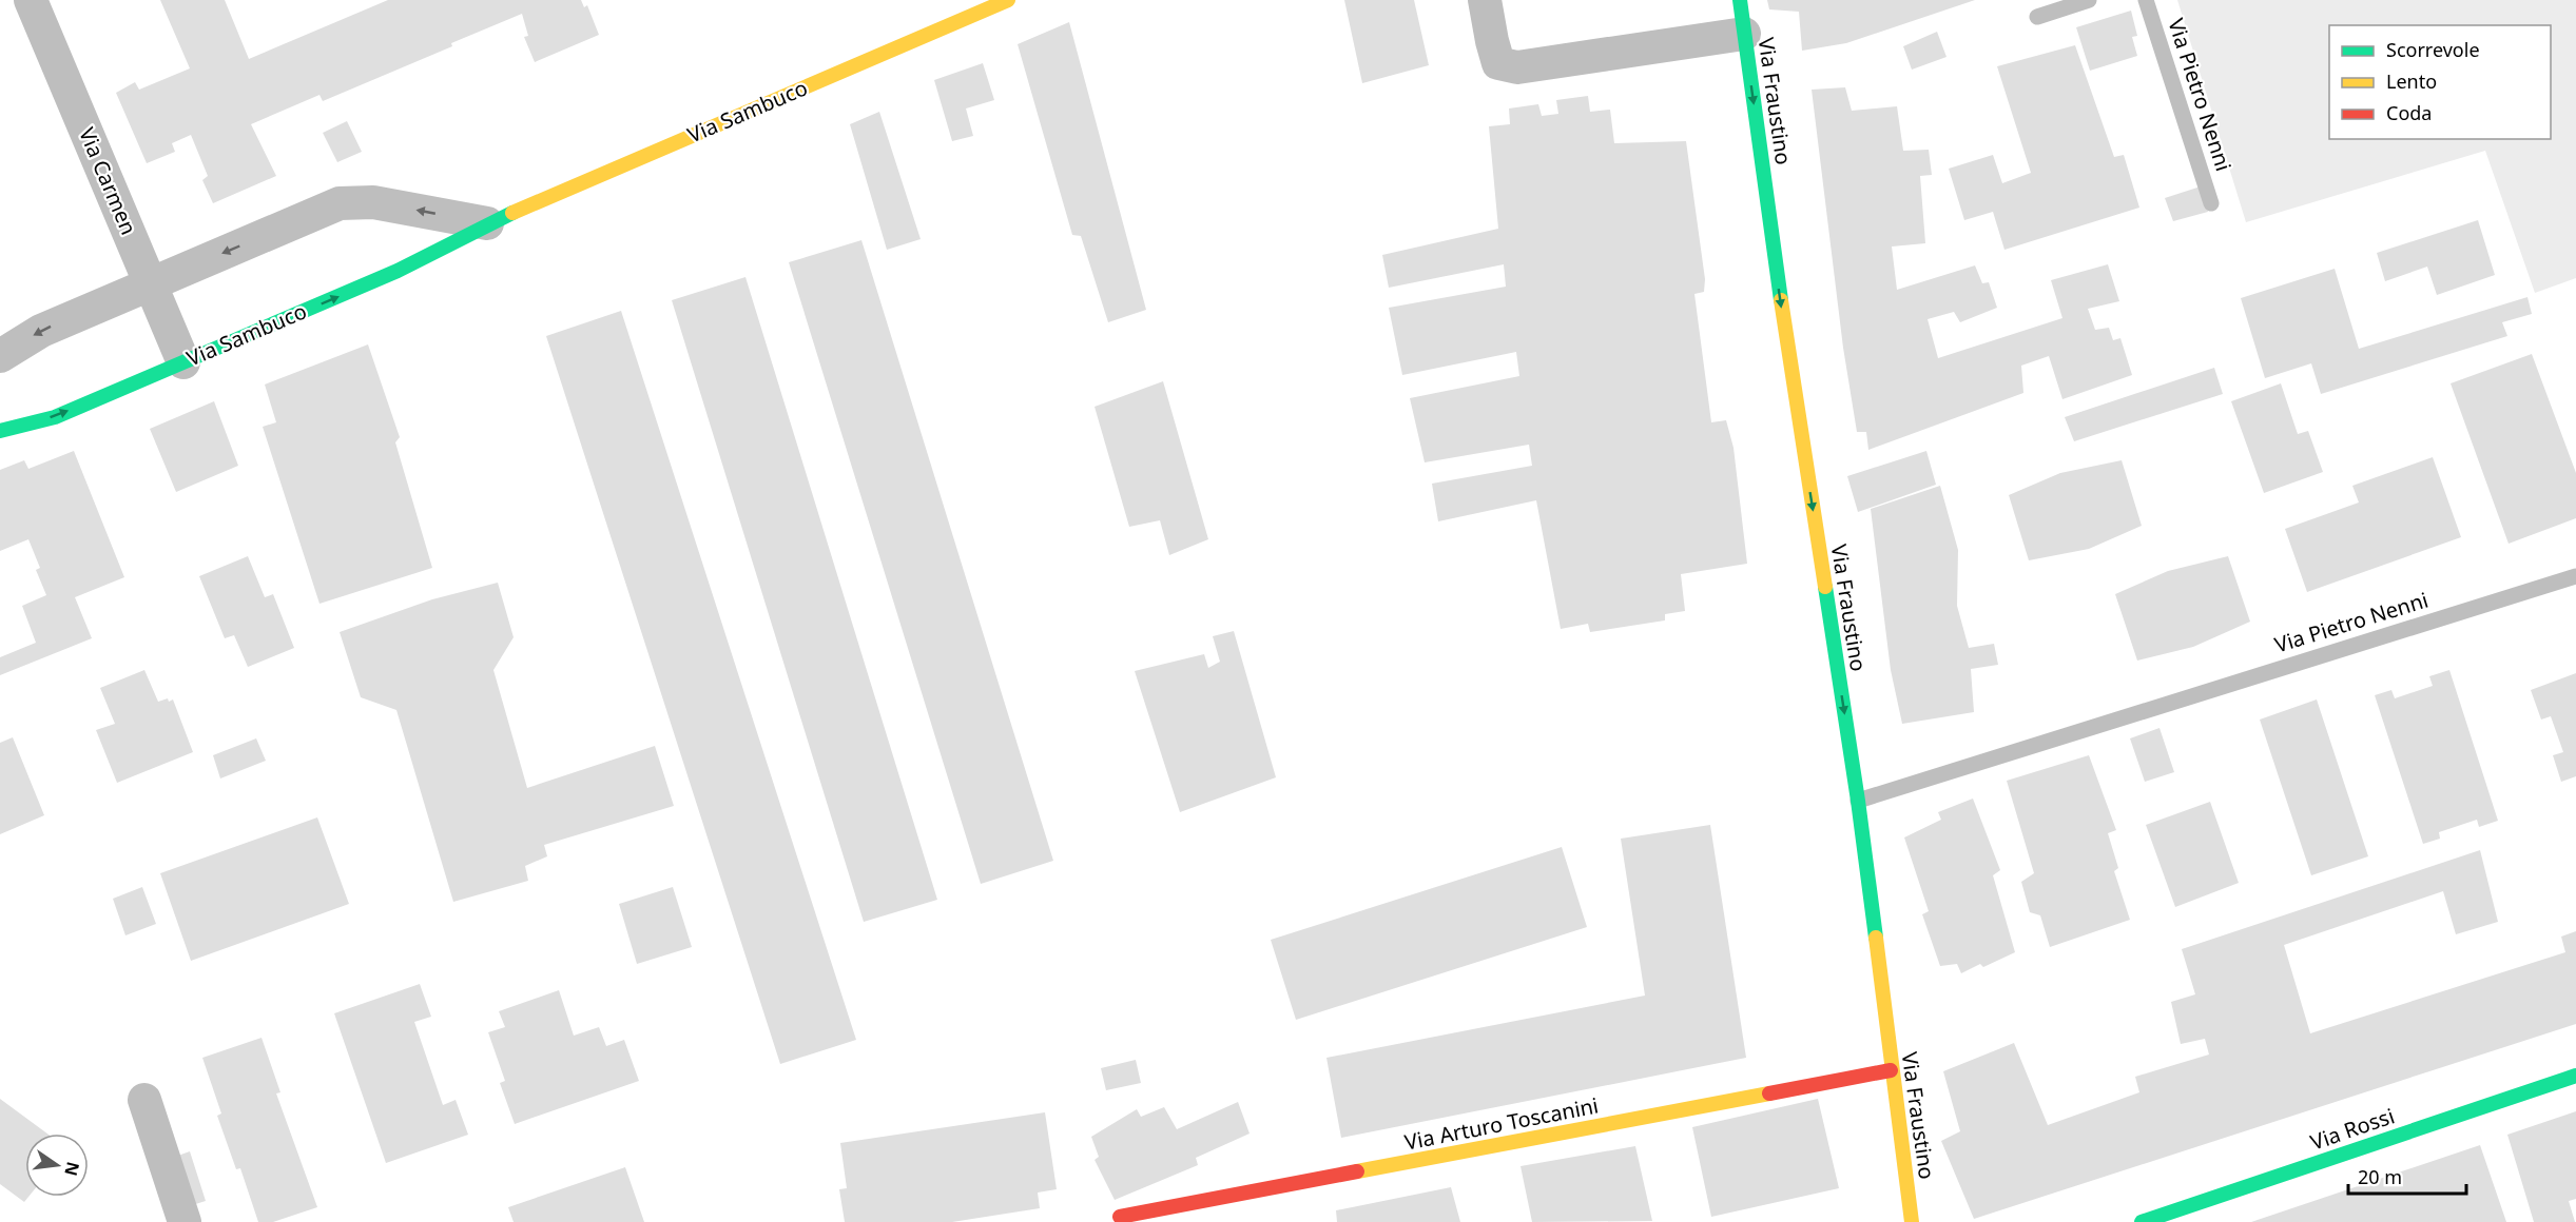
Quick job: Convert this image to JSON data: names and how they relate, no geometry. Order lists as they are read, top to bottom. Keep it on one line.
{"streets":{"street":["Via Fraustino","Via Sambuco","Via Carmen","Via Arturo Toscanini","Via Rossi"],"lane":["Via Pietro Nenni"]},"crossings":[["Via Pietro Nenni","Via Fraustino"],["Via Fraustino","Via Arturo Toscanini"],["Via Sambuco","Via Carmen"]],"one_way":["Via Fraustino"],"legend":["Scorrevole","Lento","Coda"],"scale_bar":"20 m","north":"right"}
